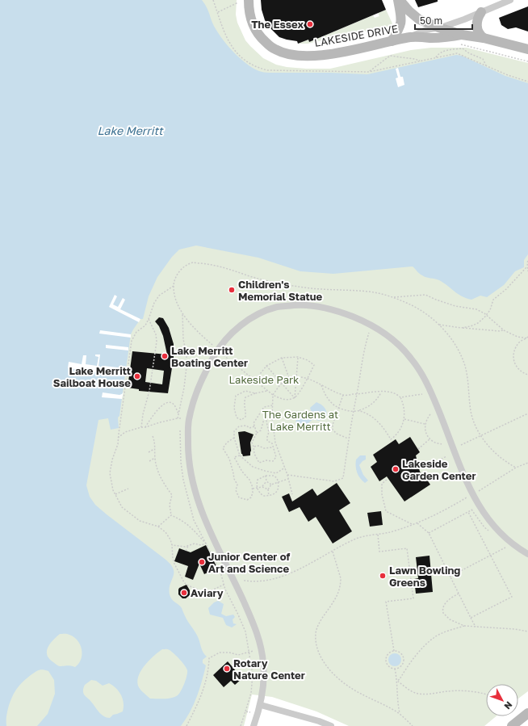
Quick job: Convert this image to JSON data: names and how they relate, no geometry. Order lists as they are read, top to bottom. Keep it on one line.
{"streets":{"street":["LAKESIDE DRIVE"]},"water":["Lake Merritt"],"parks":["Lakeside Park","The Gardens at Lake Merritt"],"places":["The Essex","Children's Memorial Statue","Lake Merritt Boating Center","Lake Merritt Sailboat House","Lakeside Garden Center","Junior Center of Art and Science","Lawn Bowling Greens","Aviary","Rotary Nature Center"],"scale_bar":"50 m","north":"bottom right"}
